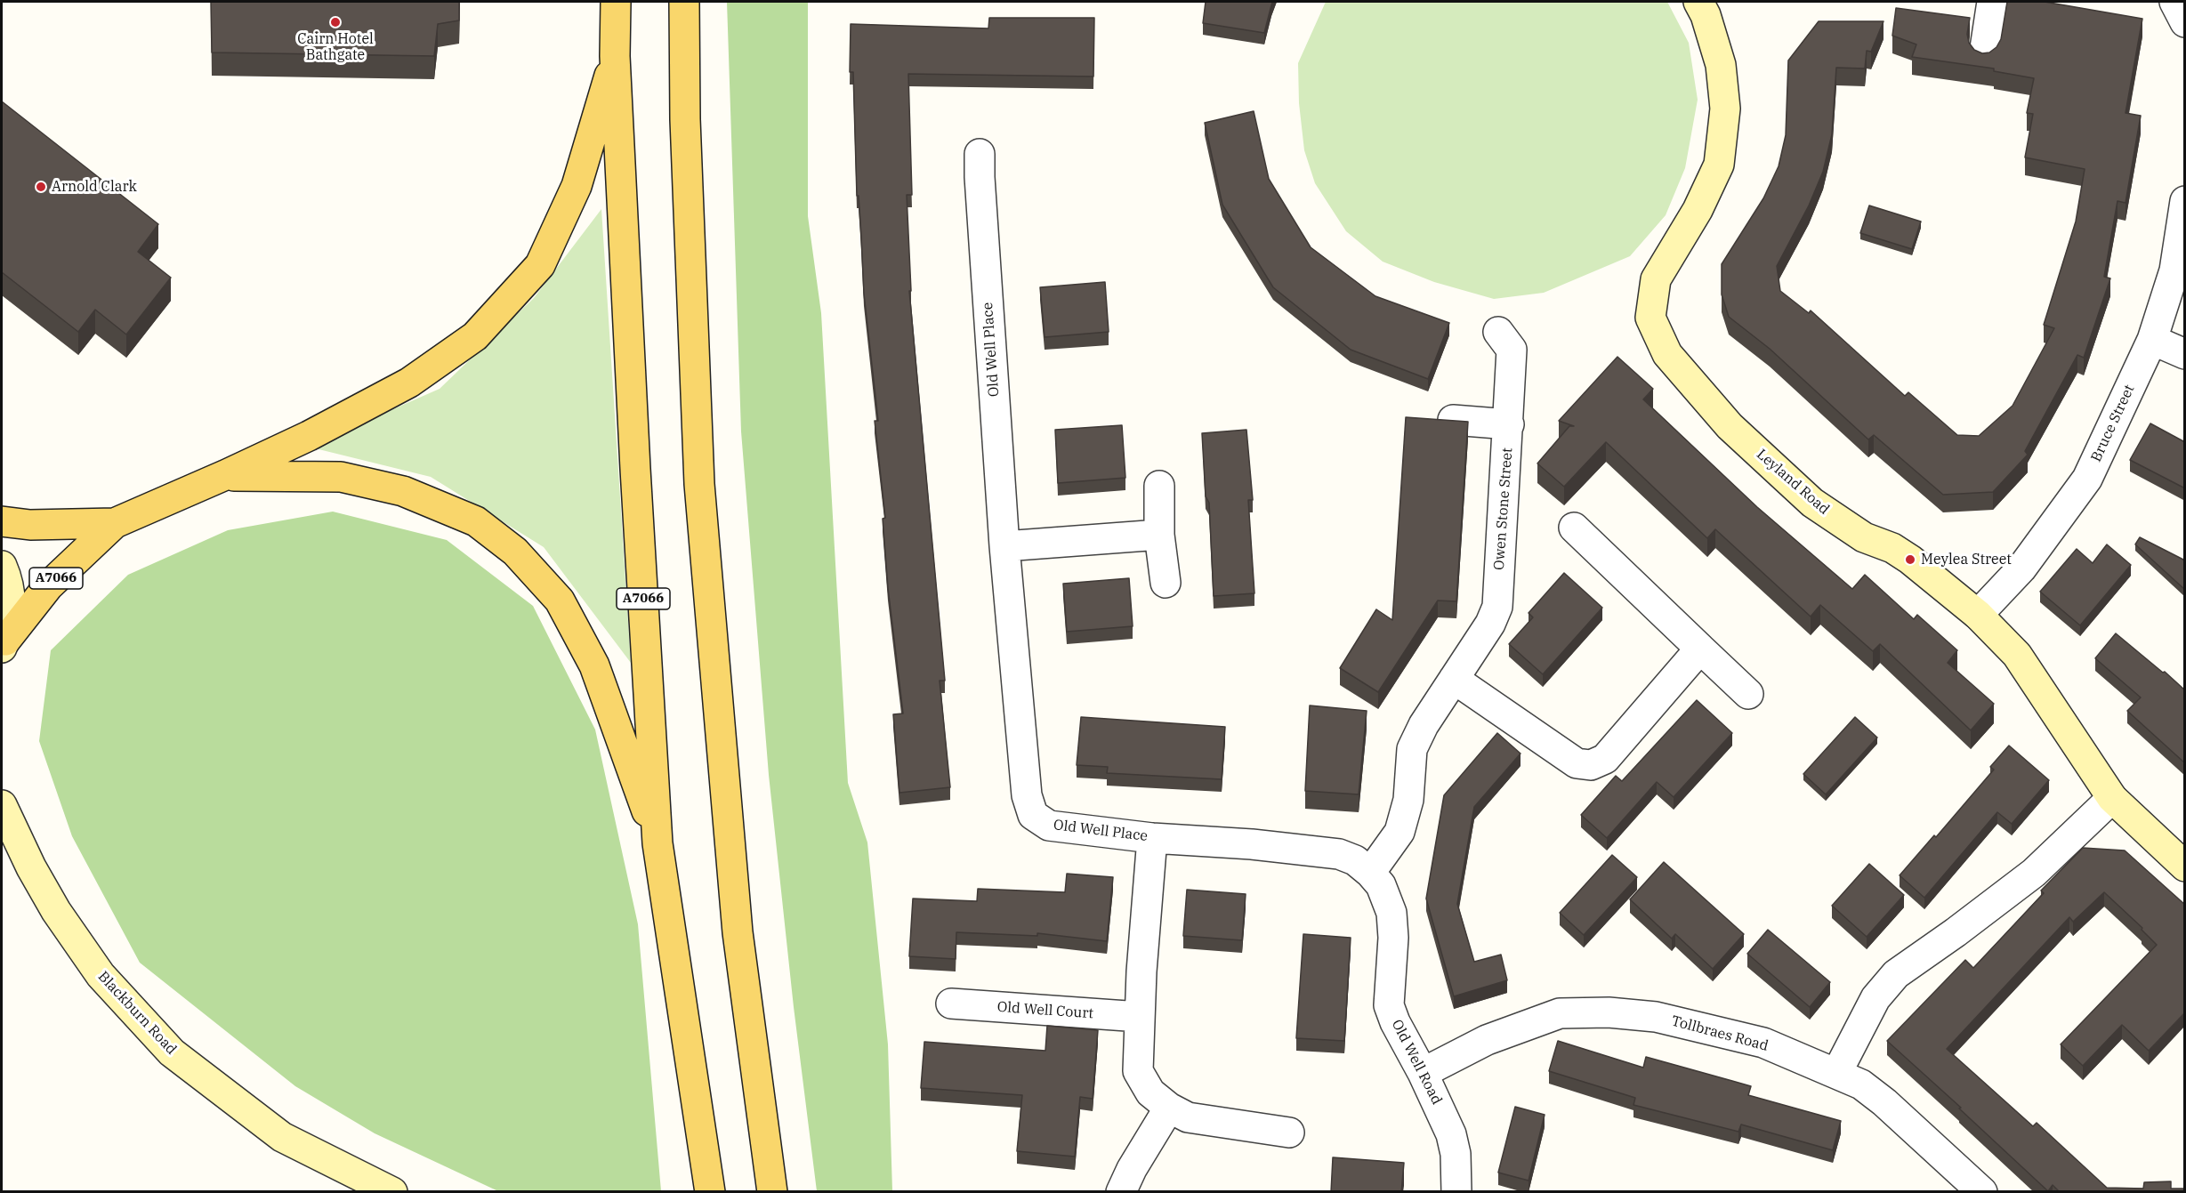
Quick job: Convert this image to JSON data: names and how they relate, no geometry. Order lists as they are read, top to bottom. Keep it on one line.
{"streets":{"main road":["A7066"],"street":["Old Well Place","Bruce Street","Leyland Road","Owen Stone Street","Old Well Court","Blackburn Road","Tollbraes Road","Old Well Road"]},"crossings":[["Old Well Place","Owen Stone Street"],["Old Well Place","Old Well Road"],["Bruce Street","Leyland Road"],["Owen Stone Street","Old Well Road"],["Tollbraes Road","Old Well Road"]],"places":["Cairn Hotel Bathgate","Arnold Clark","Meylea Street"]}
